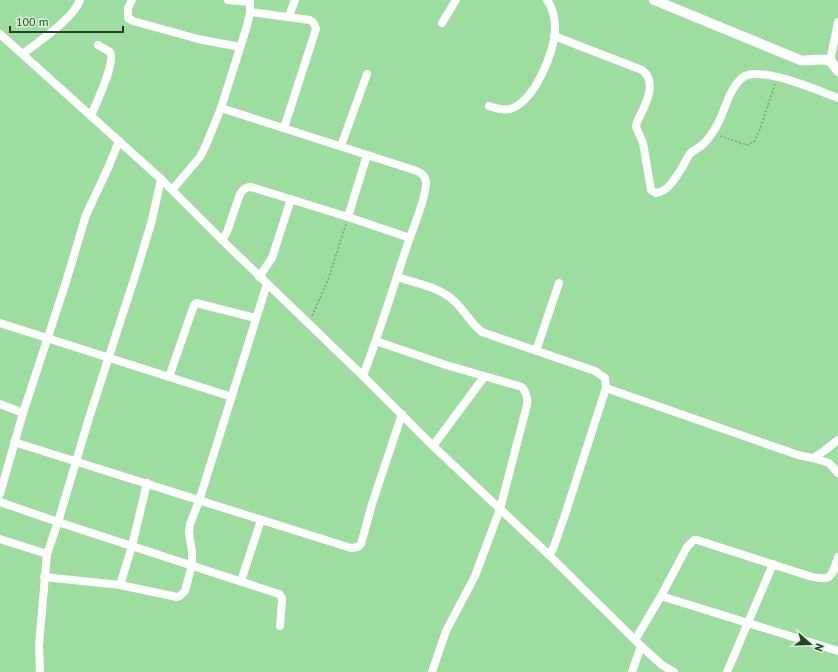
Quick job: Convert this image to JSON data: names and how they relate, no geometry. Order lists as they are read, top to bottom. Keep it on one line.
{"scale_bar":"100 m","north":"right"}
